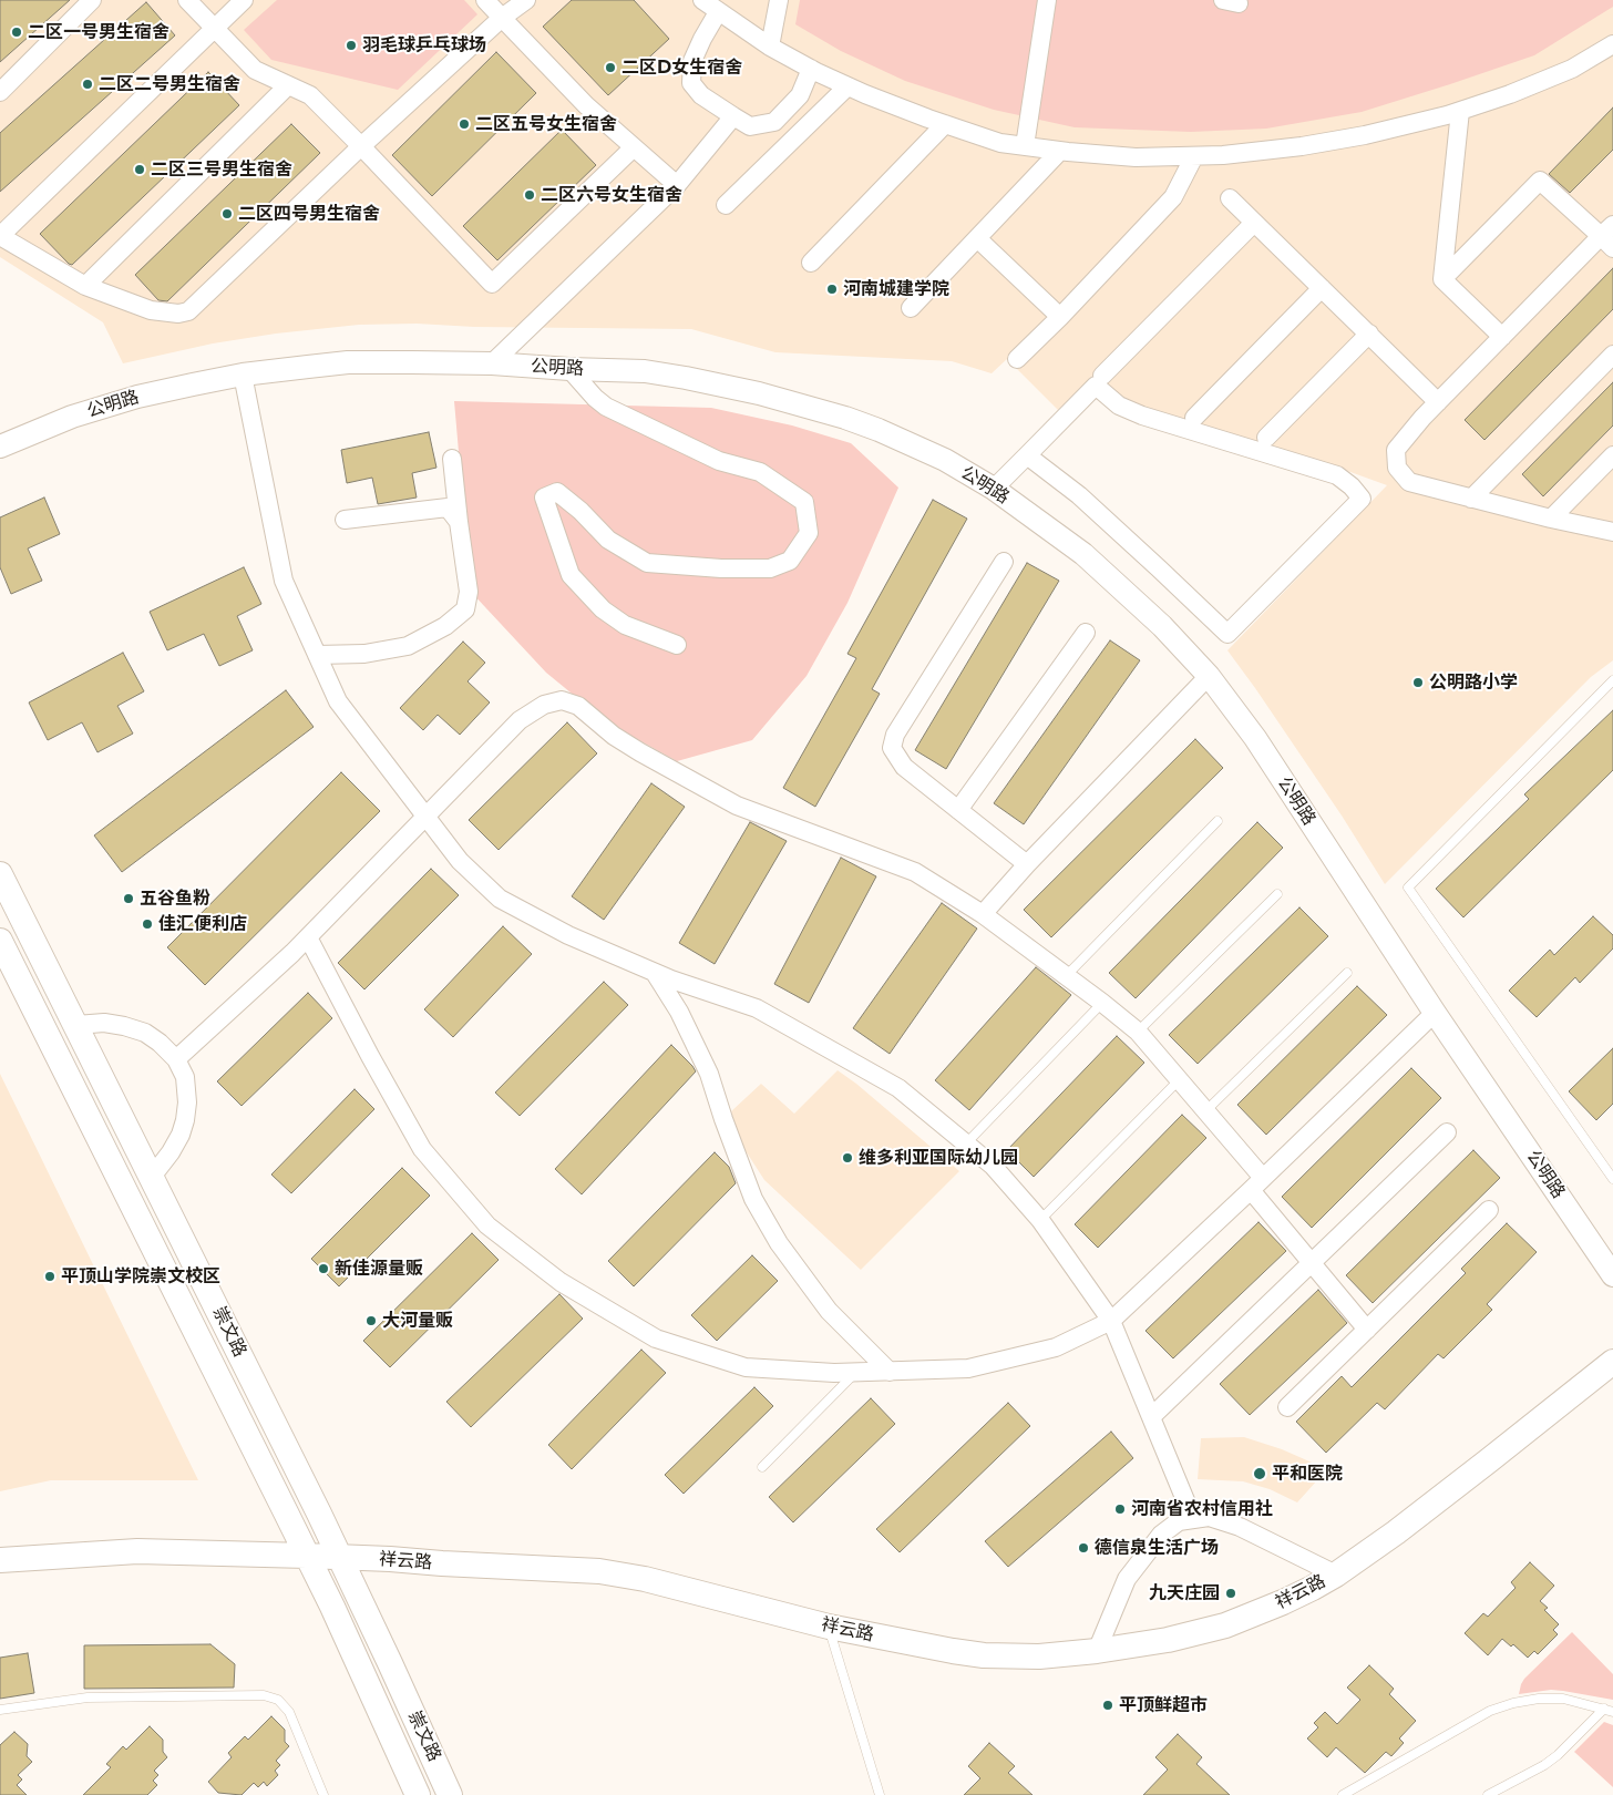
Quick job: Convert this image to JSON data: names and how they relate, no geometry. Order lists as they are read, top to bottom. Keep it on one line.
{"streets":{"main road":["崇文路","祥云路"],"street":["公明路"]},"crossings":[["崇文路","祥云路"]],"places":["二区一号男生宿舍","羽毛球乒乓球场","二区D女生宿舍","二区二号男生宿舍","二区五号女生宿舍","二区三号男生宿舍","二区六号女生宿舍","二区四号男生宿舍","河南城建学院","公明路小学","五谷鱼粉","佳汇便利店","维多利亚国际幼儿园","新佳源量贩","平顶山学院崇文校区","大河量贩","平和医院","河南省农村信用社","德信泉生活广场","九天庄园","平顶鲜超市"]}
